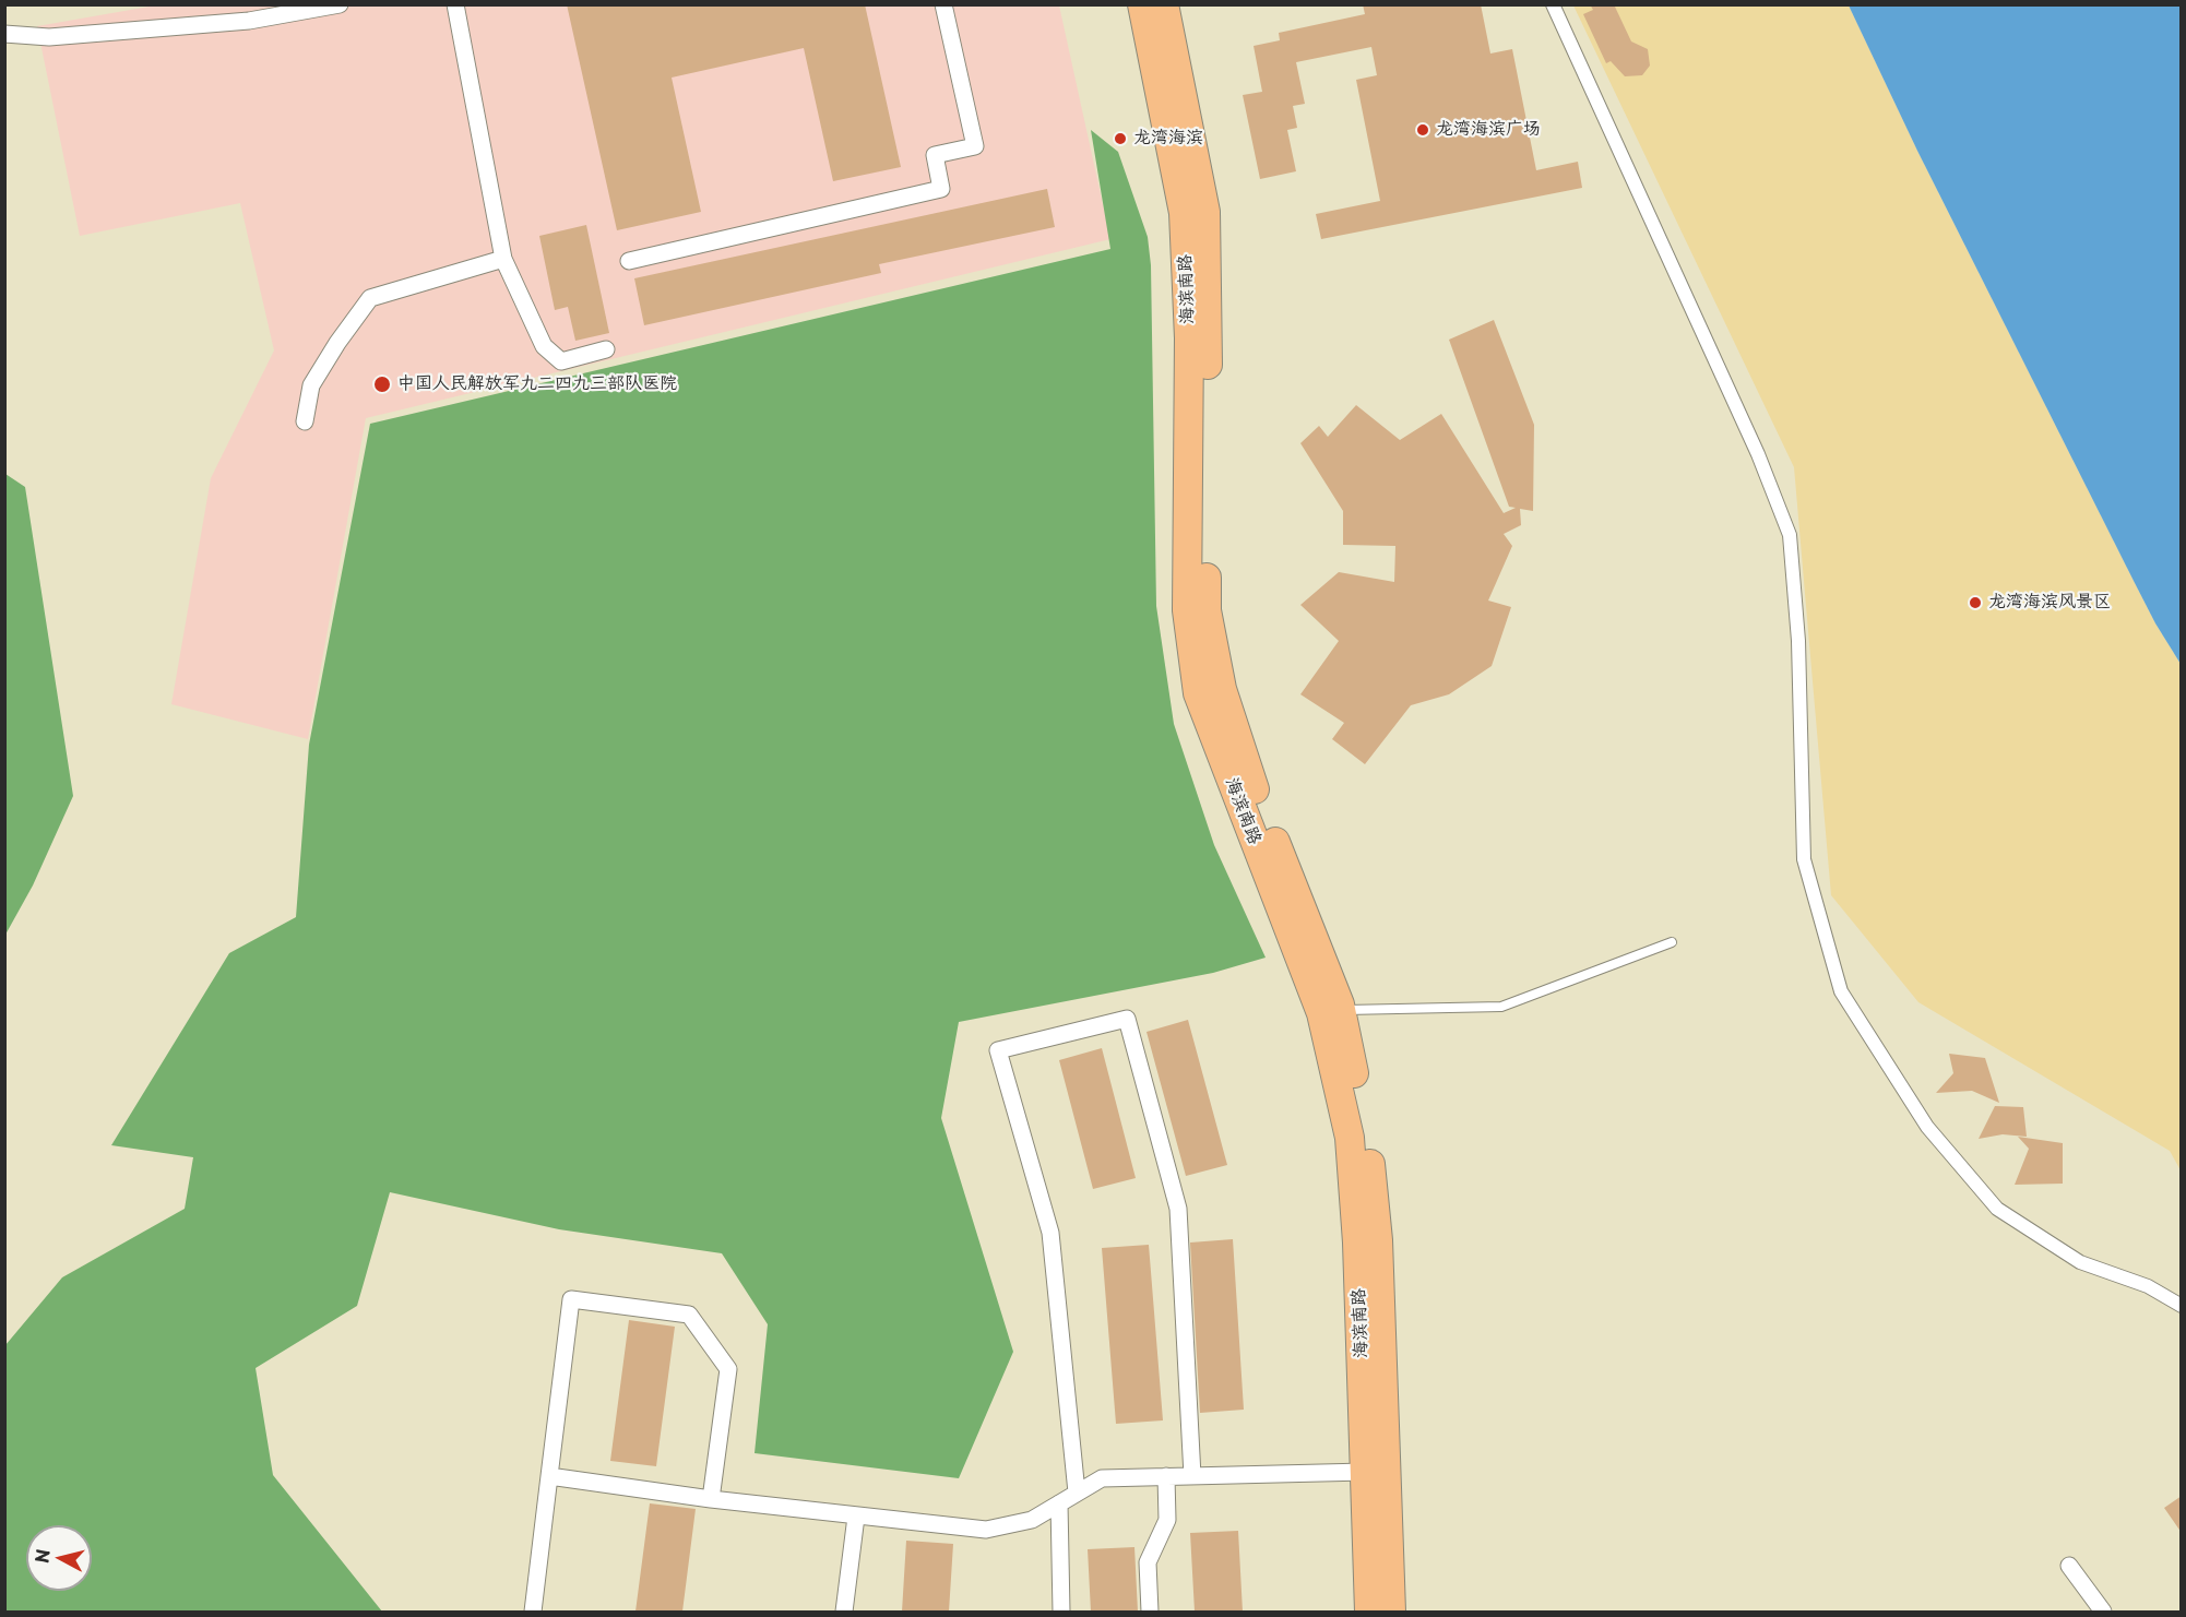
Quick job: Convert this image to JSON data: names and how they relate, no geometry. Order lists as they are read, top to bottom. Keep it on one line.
{"streets":{"highway":["海滨南路"]},"places":["龙湾海滨广场","龙湾海滨","中国人民解放军九二四九三部队医院","龙湾海滨风景区"],"north":"left"}
